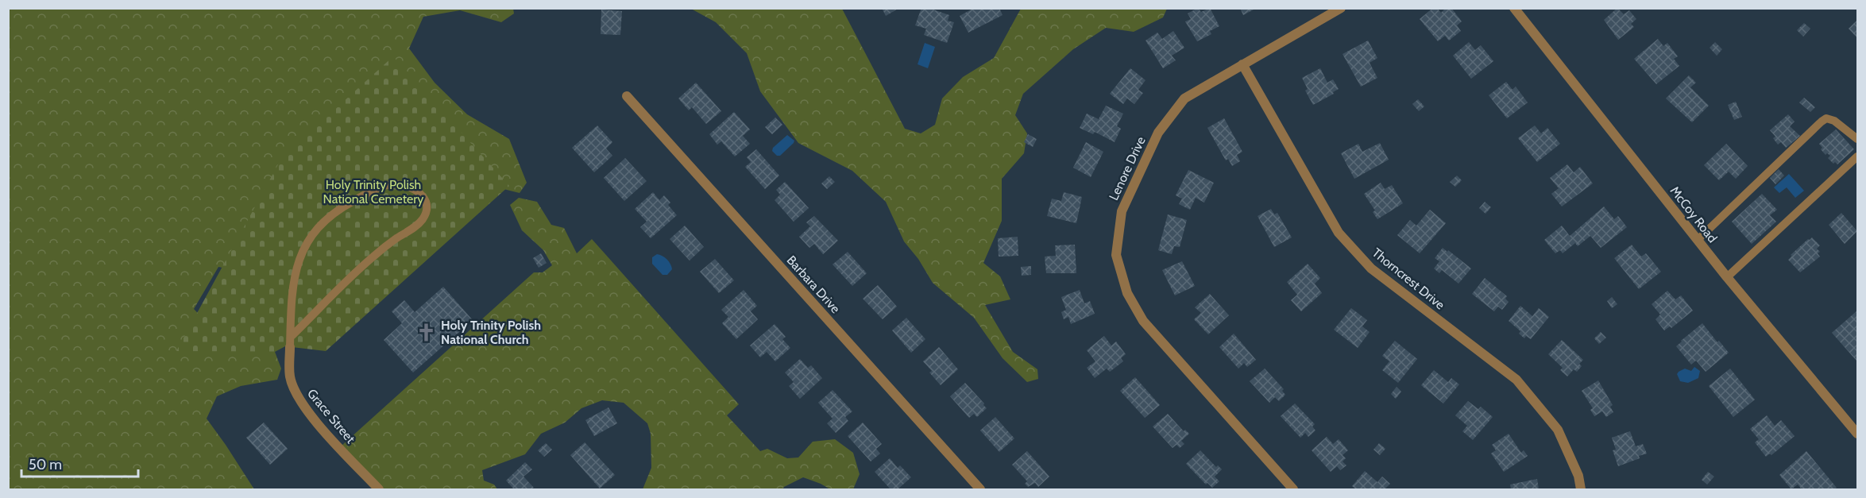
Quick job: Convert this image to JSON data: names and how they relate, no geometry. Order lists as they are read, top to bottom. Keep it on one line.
{"streets":{"street":["Lenore Drive","McCoy Road","Thorncrest Drive","Barbara Drive","Grace Street"]},"crossings":[["Lenore Drive","Thorncrest Drive"]],"parks":["Holy Trinity Polish National Cemetery"],"places":{"church":["Holy Trinity Polish National Church"]},"scale_bar":"50 m"}
